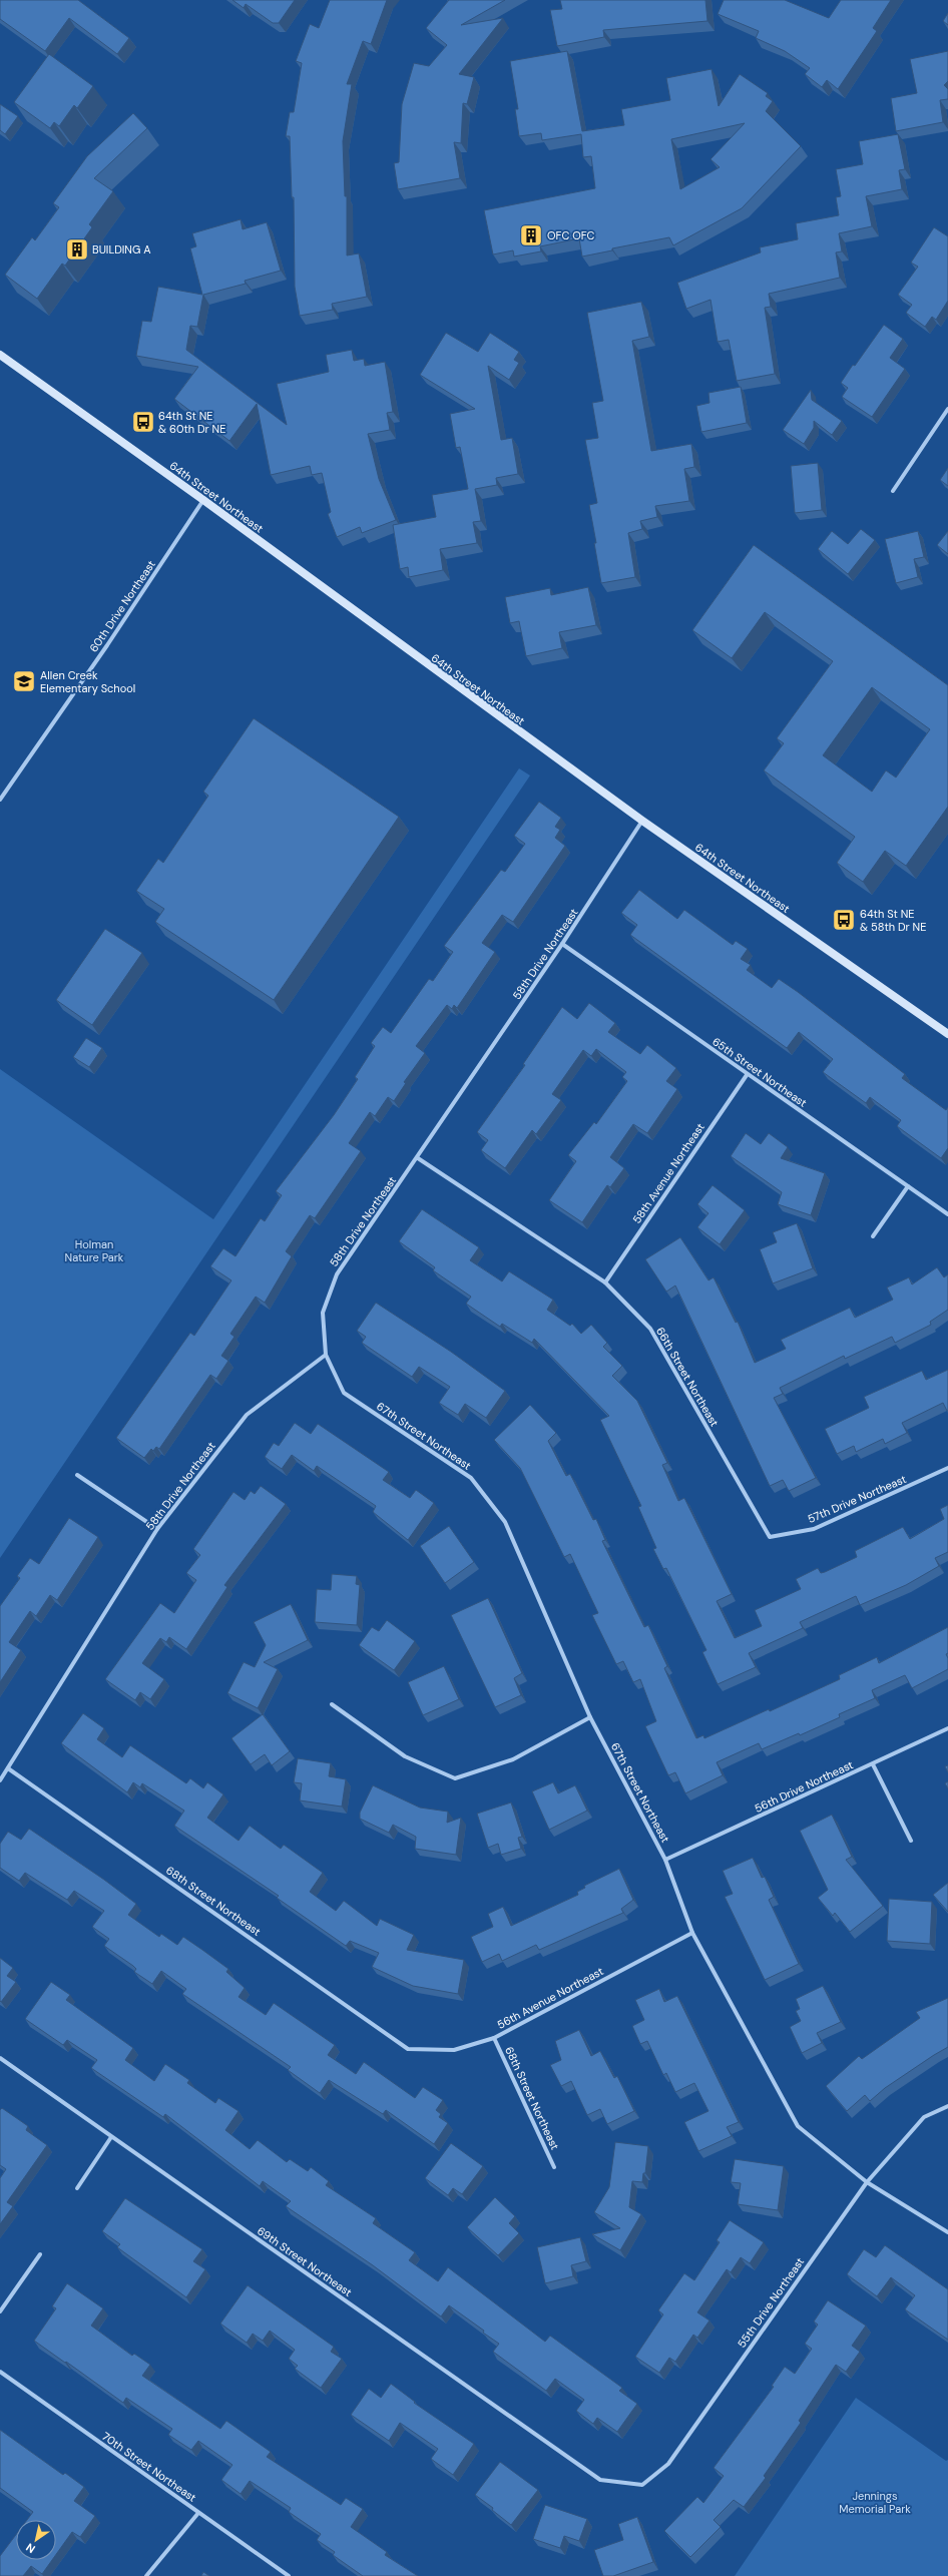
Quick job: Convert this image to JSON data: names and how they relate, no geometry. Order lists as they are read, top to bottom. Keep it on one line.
{"streets":{"main road":["64th Street Northeast"],"street":["60th Drive Northeast","58th Drive Northeast","65th Street Northeast","58th Avenue Northeast","66th Street Northeast","67th Street Northeast","57th Drive Northeast","56th Drive Northeast","68th Street Northeast","56th Avenue Northeast","69th Street Northeast","55th Drive Northeast","70th Street Northeast"]},"crossings":[["64th Street Northeast","60th Drive Northeast"],["64th Street Northeast","58th Drive Northeast"],["58th Drive Northeast","65th Street Northeast"],["58th Drive Northeast","66th Street Northeast"],["58th Drive Northeast","67th Street Northeast"],["58th Drive Northeast","68th Street Northeast"],["65th Street Northeast","58th Avenue Northeast"],["58th Avenue Northeast","66th Street Northeast"],["66th Street Northeast","57th Drive Northeast"],["67th Street Northeast","56th Drive Northeast"],["67th Street Northeast","56th Avenue Northeast"],["67th Street Northeast","55th Drive Northeast"],["68th Street Northeast","56th Avenue Northeast"],["69th Street Northeast","55th Drive Northeast"]],"parks":["Holman Nature Park","Jennings Memorial Park"],"places":{"building":["OFC OFC","BUILDING A"],"bus stop":["64th St NE & 60th Dr NE","64th St NE & 58th Dr NE"],"school or university":["Allen Creek Elementary School"]},"north":"bottom left"}
